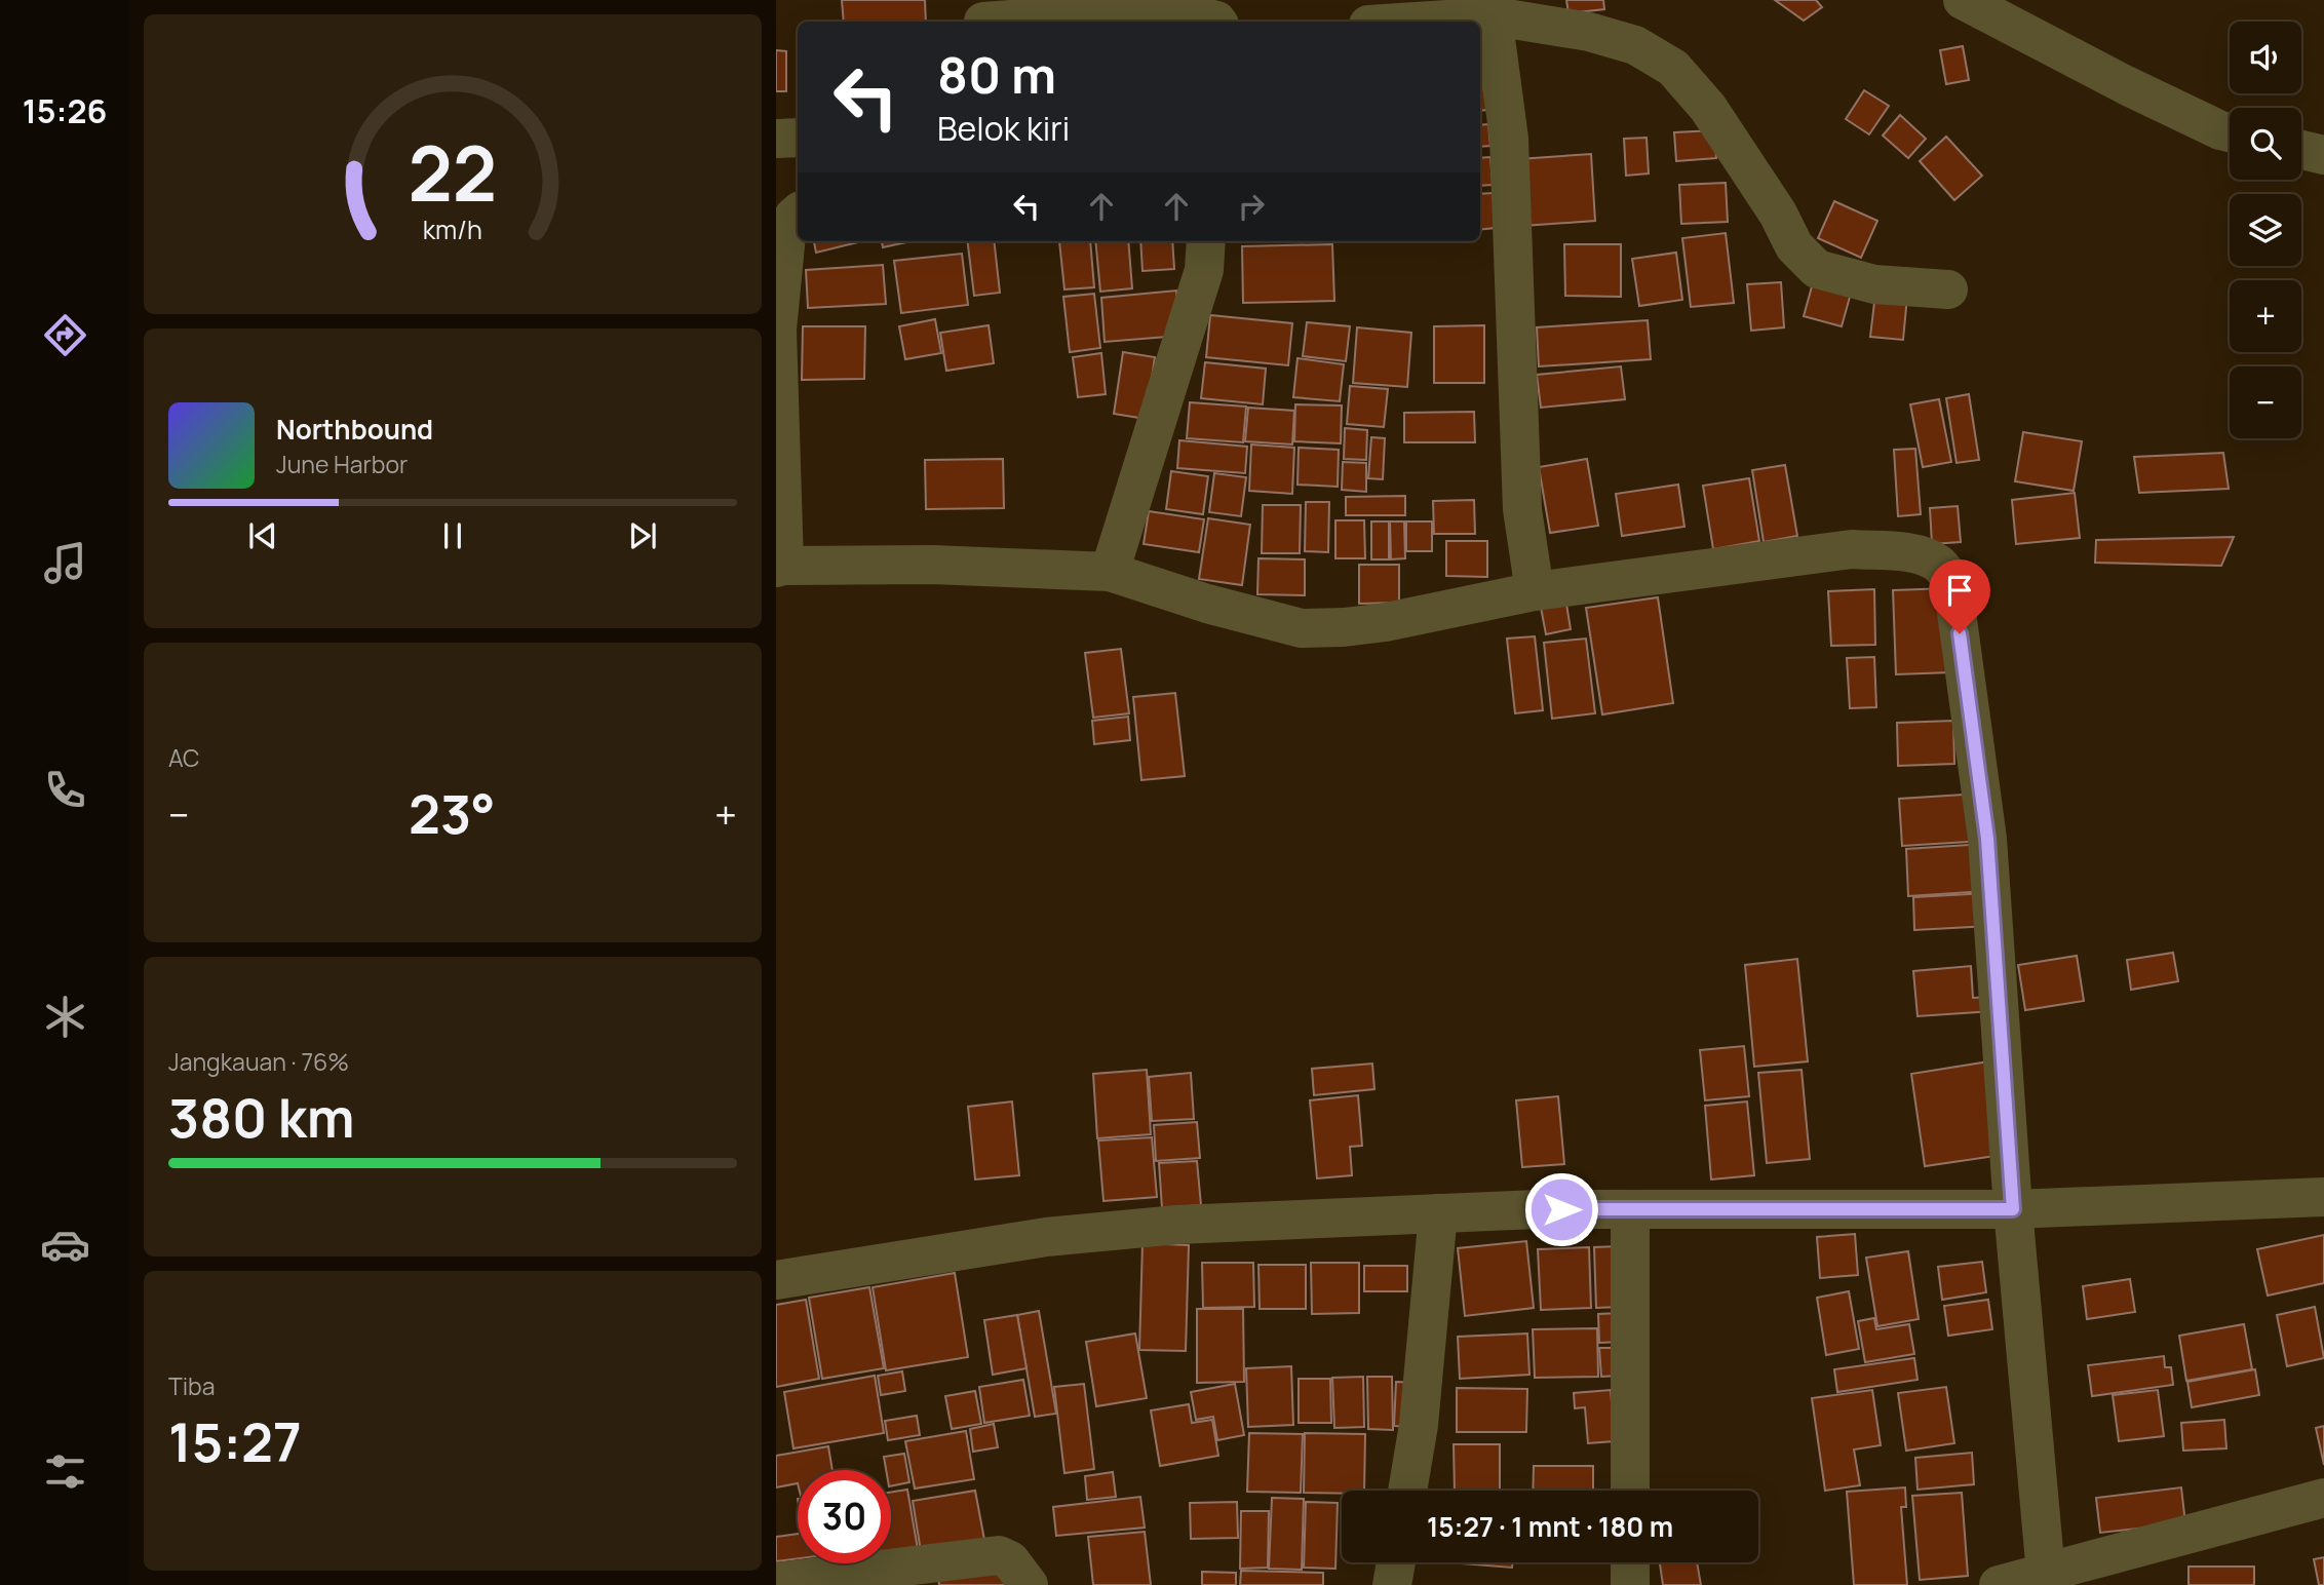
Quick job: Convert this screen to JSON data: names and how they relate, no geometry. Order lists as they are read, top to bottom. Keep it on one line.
{"page":{"tabs":"15:26","map_buttons":["+","−"],"turn":["80 m","Belok kiri"],"song":["Northbound","June Harbor"],"tile":["AC",["Jangkauan · 76%","380 km"],["Tiba","15:27"]],"heat":["−","23°","+"],"limit":"30","trip":"15:27 · 1 mnt · 180 m","gauge":["22","km/h"]}}
